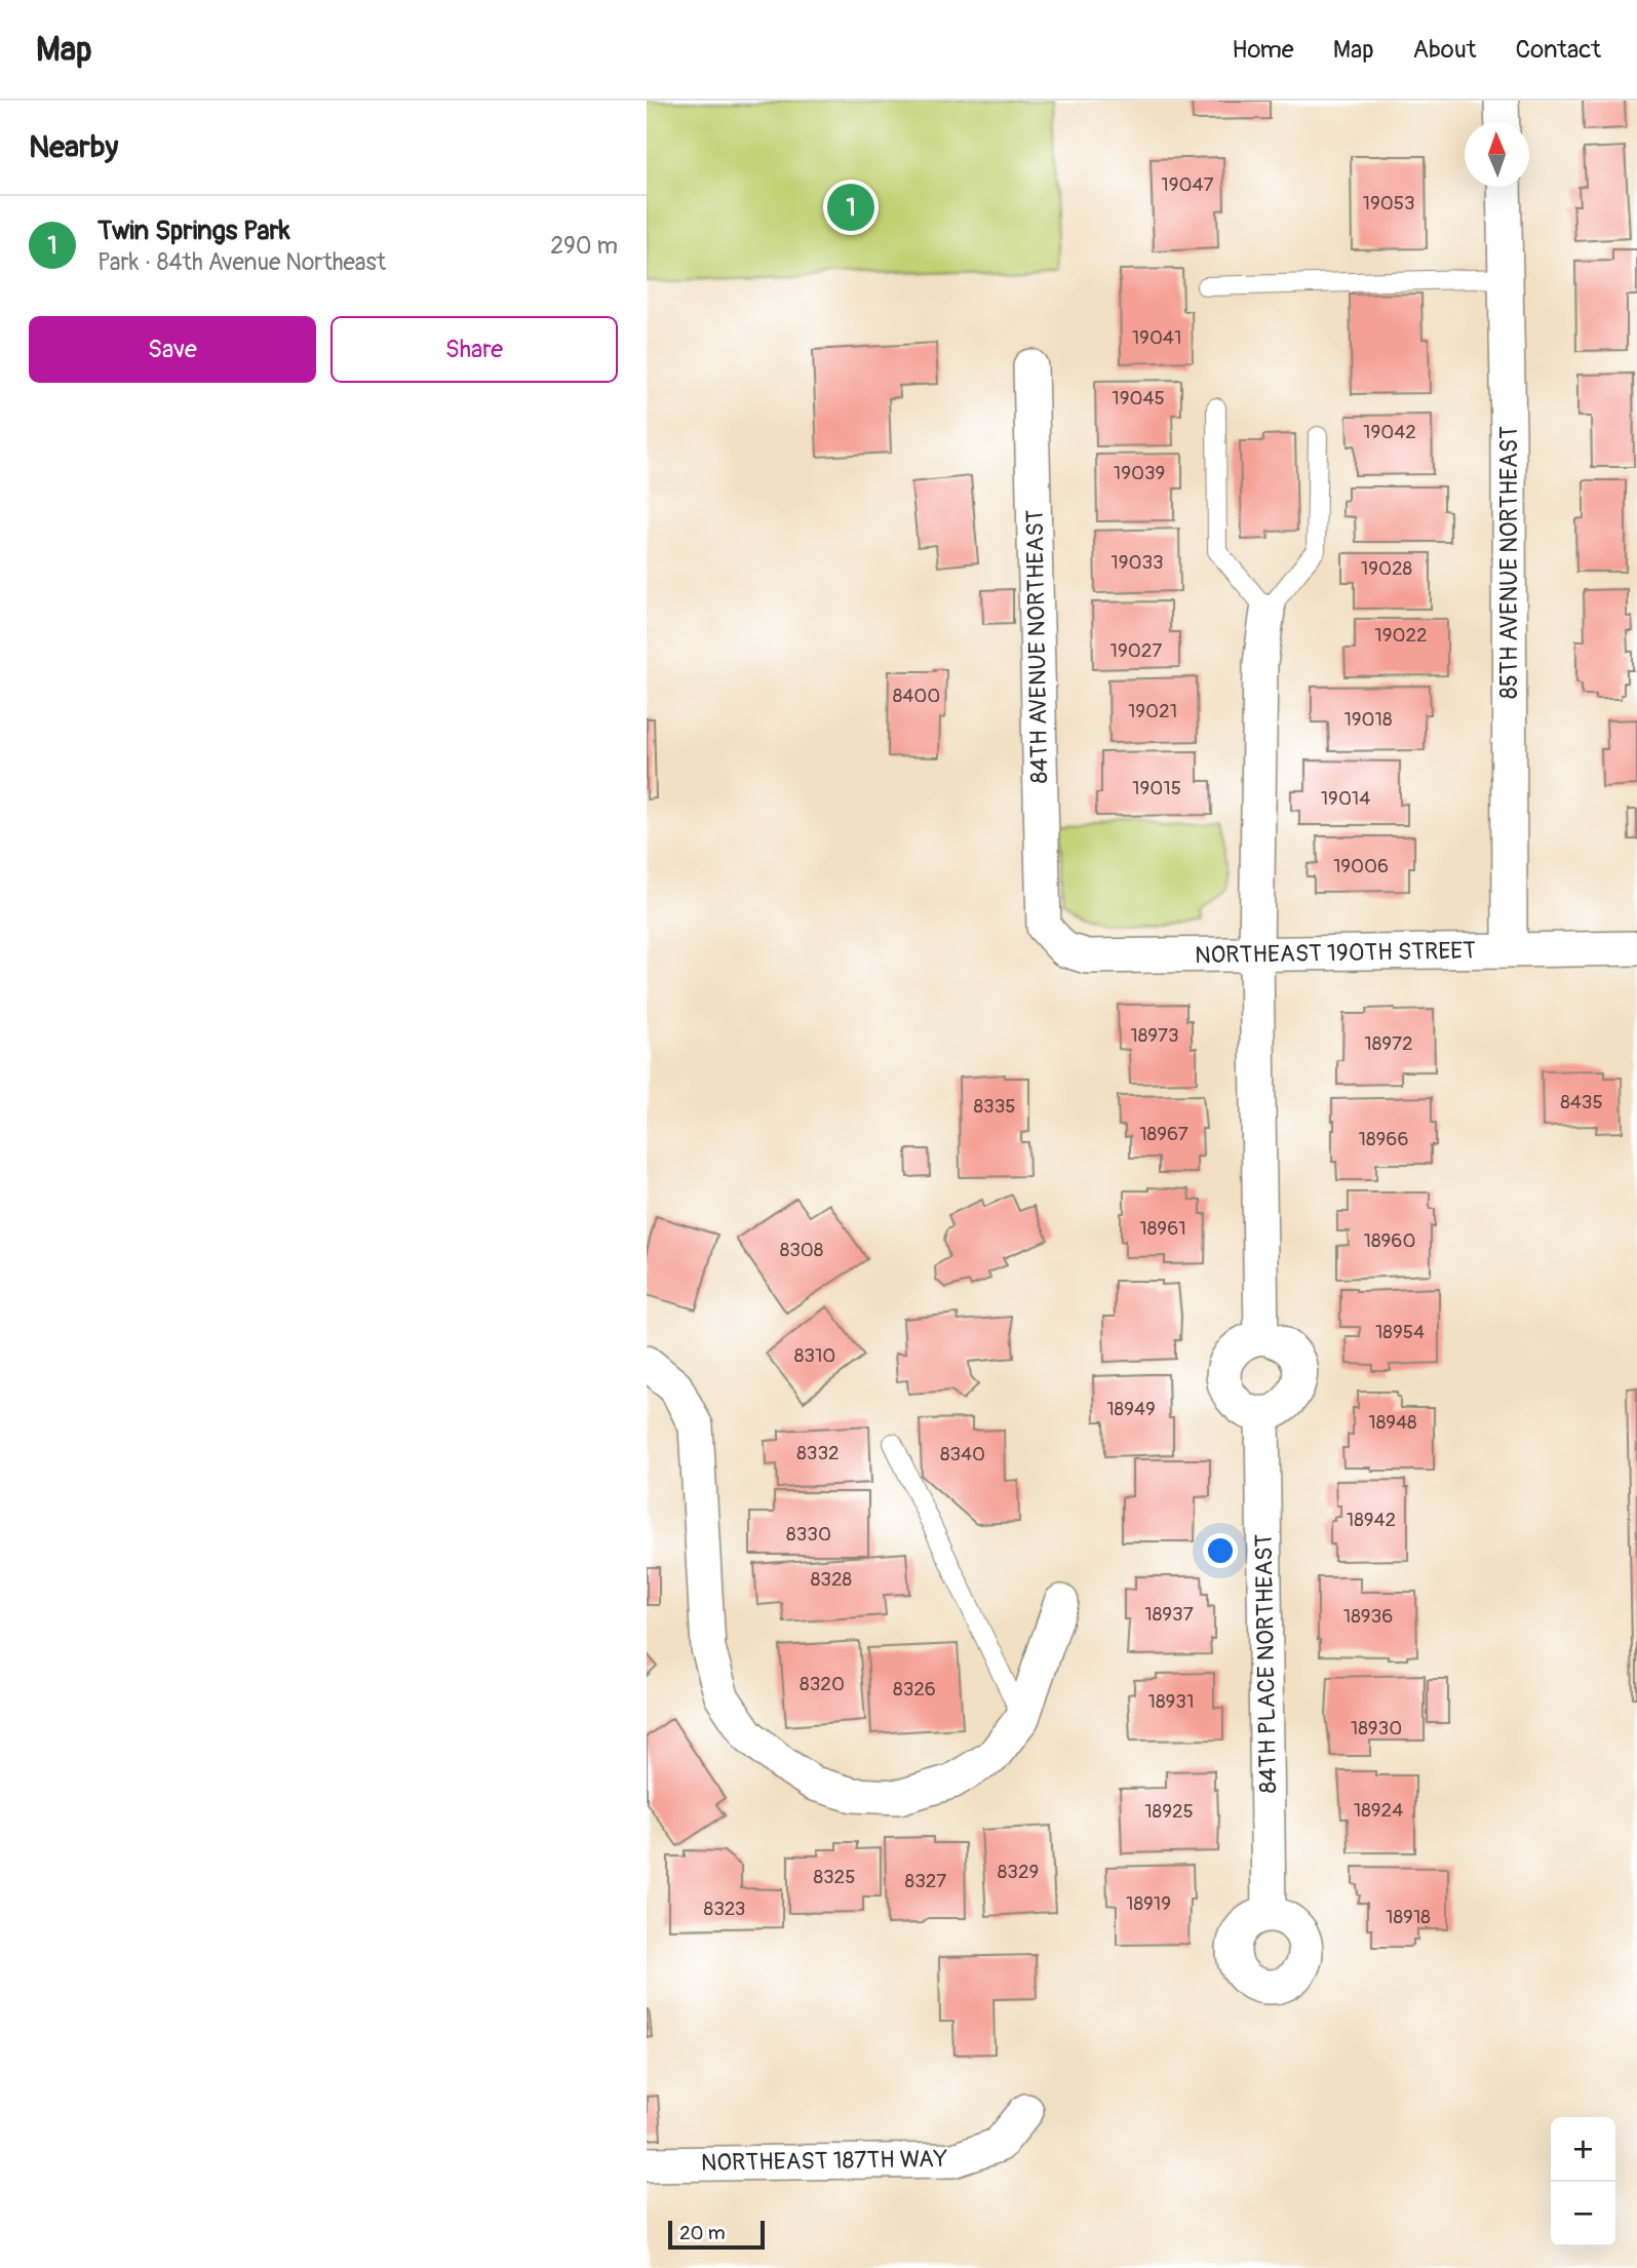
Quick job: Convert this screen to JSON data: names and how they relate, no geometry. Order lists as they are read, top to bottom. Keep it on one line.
{"streets":{"street":["85TH AVENUE NORTHEAST","84TH AVENUE NORTHEAST","NORTHEAST 190TH STREET","84TH PLACE NORTHEAST","NORTHEAST 187TH WAY"]},"crossings":[["85TH AVENUE NORTHEAST","NORTHEAST 190TH STREET"],["84TH AVENUE NORTHEAST","NORTHEAST 190TH STREET"]],"house_numbers":["19047","19053","19041","19045","19042","19039","19033","19028","19022","19027","8400","19021","19018","19015","19014","19006","18973","18972","8435","8335","18967","18966","18961","18960","8308","18954","8310","18949","18948","8332","8340","18942","8330","8328","18937","18936","8320","8326","18931","18930","18924","18925","8329","8325","8327","18919","8323","18918"],"scale_bar":"20 m","north":"top","page":{"header":"Map","nav":["Home","Map","About","Contact"],"heading":"Nearby","pins":"1","list":[{"mark":"1","name":"Twin Springs Park","note":"Park · 84th Avenue Northeast","value":"290 m"}],"buttons":["Save","Share"],"map_buttons":["+","−"],"scale":"20 m"}}
